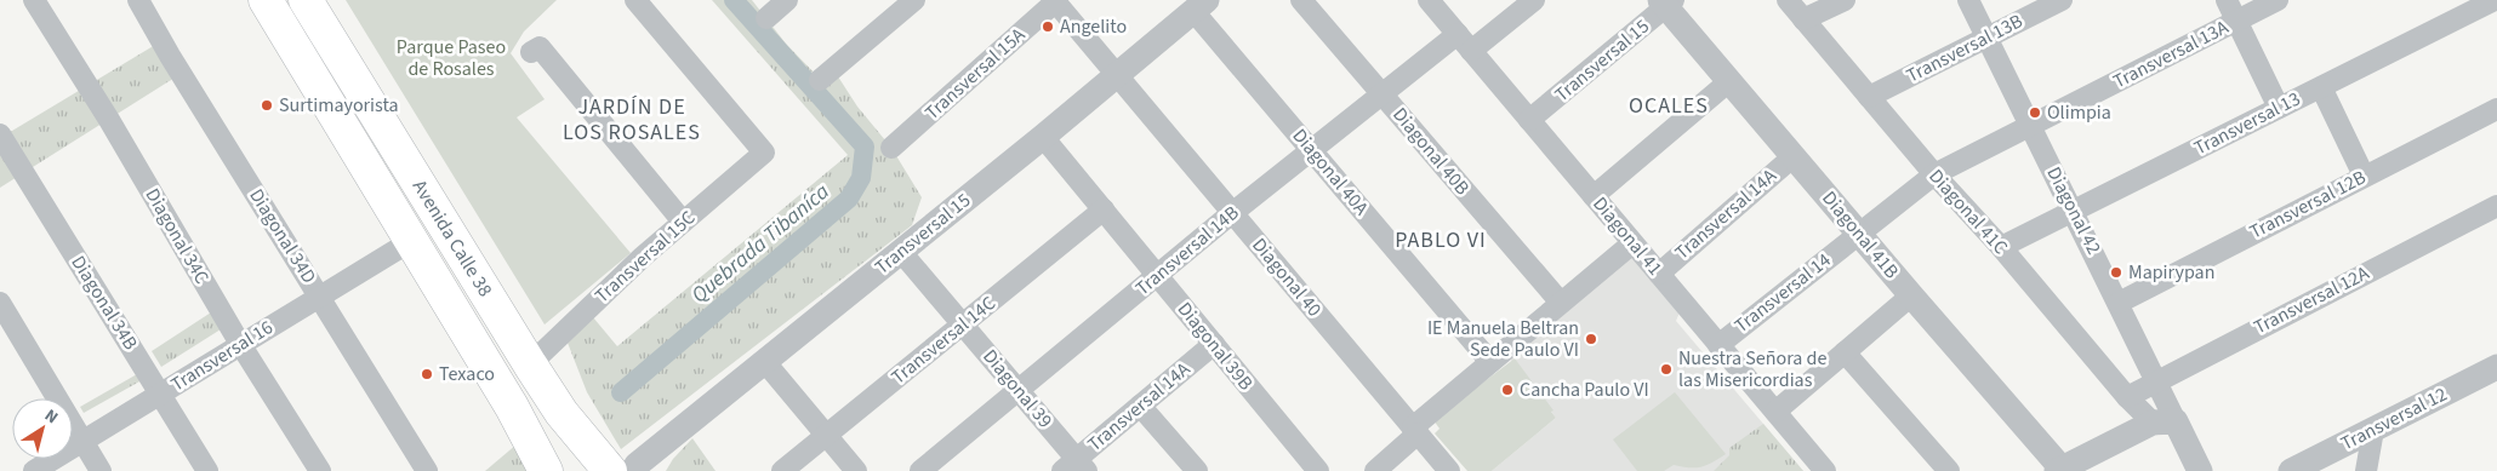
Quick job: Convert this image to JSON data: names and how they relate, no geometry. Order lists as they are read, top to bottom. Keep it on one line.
{"streets":{"main road":["Avenida Calle 38"],"street":["Transversal 13B","Transversal 13A","Transversal 15","Transversal 15A","Transversal 13","Diagonal 40B","Diagonal 40A","Transversal 12B","Diagonal 42","Diagonal 41C","Transversal 14A","Diagonal 41B","Diagonal 34C","Diagonal 34D","Diagonal 41","Transversal 14B","Transversal 15C","Diagonal 40","Transversal 14","Transversal 12A","Diagonal 34B","Transversal 14C","Diagonal 39B","Transversal 16","Diagonal 39","Transversal 12"]},"crossings":[["Transversal 13B","Diagonal 42"],["Transversal 13B","Diagonal 41C"],["Transversal 13A","Diagonal 42"],["Transversal 13A","Diagonal 41C"],["Transversal 13A","Transversal 14"],["Transversal 15","Diagonal 40A"],["Transversal 15","Diagonal 41B"],["Transversal 15","Diagonal 41"],["Transversal 15","Avenida Calle 38"],["Transversal 15","Diagonal 40"],["Transversal 15","Diagonal 39B"],["Transversal 15","Diagonal 39"],["Transversal 15A","Diagonal 40"],["Transversal 13","Diagonal 42"],["Transversal 13","Diagonal 41C"],["Diagonal 40B","Transversal 14B"],["Diagonal 40A","Transversal 14B"],["Transversal 12B","Diagonal 42"],["Diagonal 42","Diagonal 41C"],["Diagonal 42","Transversal 12A"],["Diagonal 41C","Transversal 14"],["Diagonal 41C","Transversal 12A"],["Transversal 14A","Diagonal 41B"],["Transversal 14A","Diagonal 41"],["Transversal 14A","Diagonal 39B"],["Transversal 14A","Diagonal 39"],["Diagonal 41B","Transversal 14"],["Diagonal 34C","Transversal 16"],["Diagonal 34D","Transversal 16"],["Diagonal 41","Transversal 14B"],["Diagonal 41","Transversal 14"],["Avenida Calle 38","Transversal 15C"],["Avenida Calle 38","Transversal 16"],["Transversal 14B","Diagonal 40"],["Transversal 14B","Diagonal 39B"],["Transversal 14B","Diagonal 39"],["Diagonal 34B","Transversal 16"],["Transversal 14C","Diagonal 39B"],["Transversal 14C","Diagonal 39"]],"districts":["OCALES","JARDÍN DE LOS ROSALES","PABLO VI"],"water":["Quebrada Tibaníca"],"parks":["Parque Paseo de Rosales"],"places":["Angelito","Surtimayorista","Olimpia","Mapirypan","IE Manuela Beltran Sede Paulo VI","Nuestra Señora de las Misericordias","Texaco","Cancha Paulo VI"],"north":"top right"}
